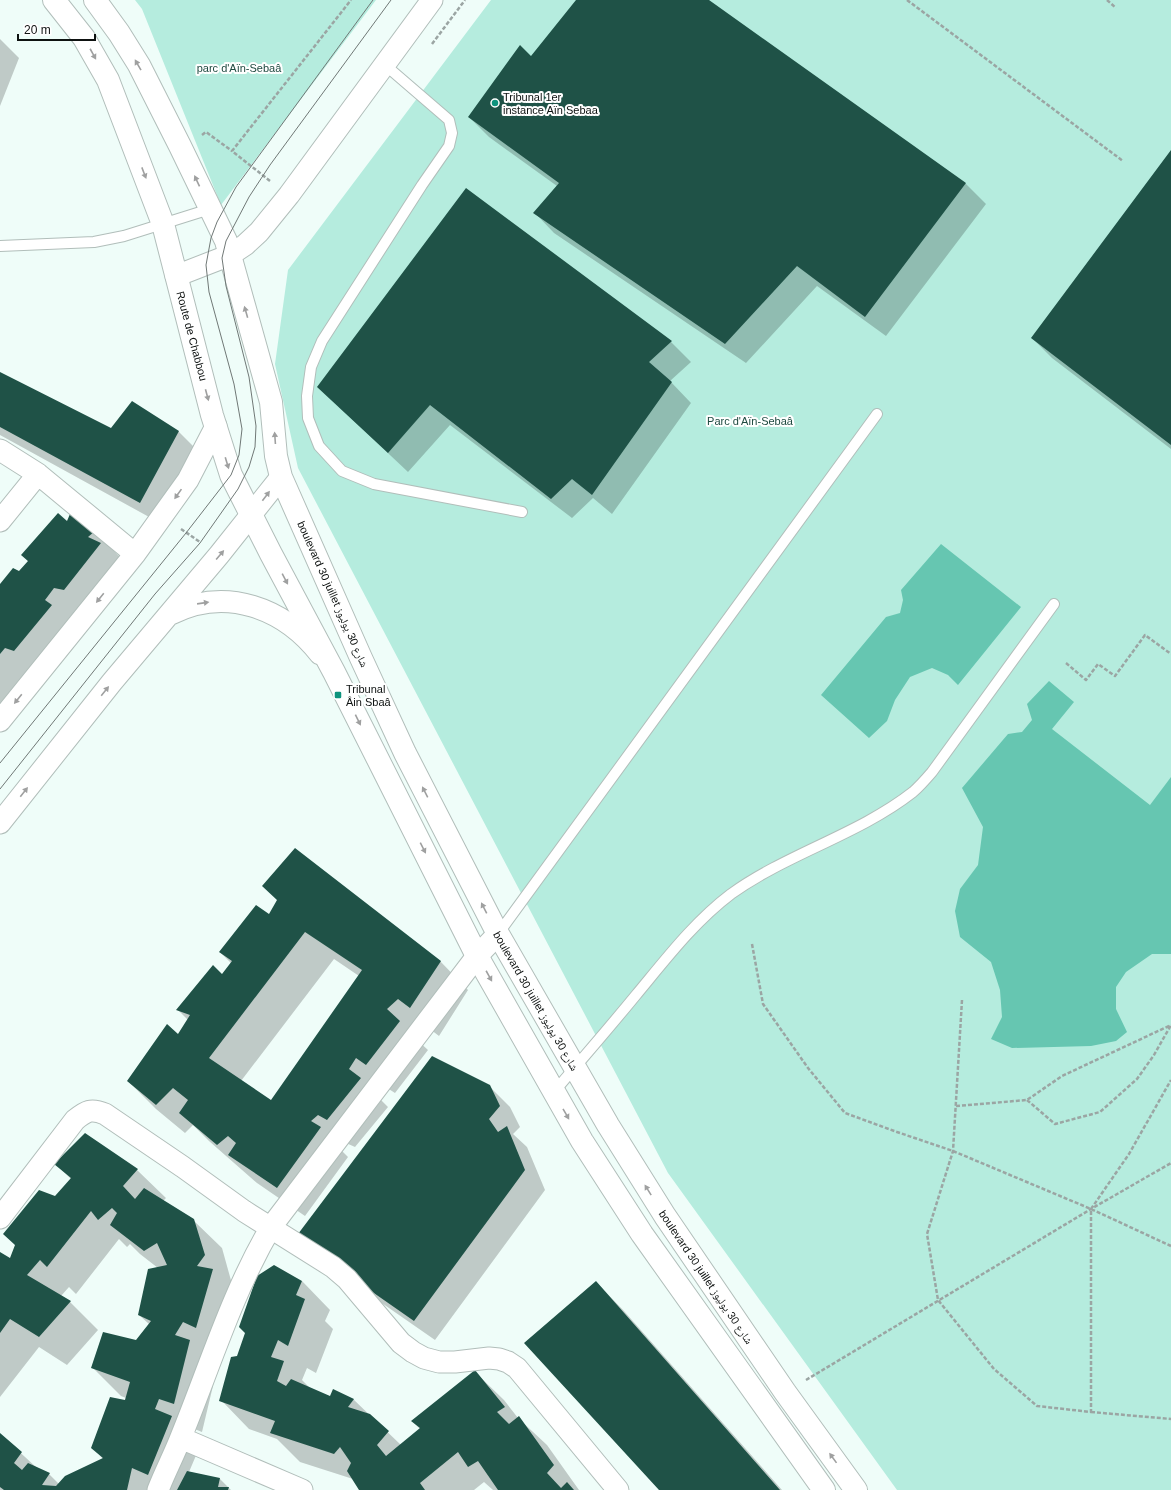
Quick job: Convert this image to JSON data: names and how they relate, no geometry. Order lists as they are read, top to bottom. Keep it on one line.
{"streets":{"street":["Route de Chabbou","boulevard 30 juillet شارع 30 يوليوز"]},"parks":["parc d'Aïn-Sebaâ","Parc d'Aïn-Sebaâ"],"places":{"other":["Tribunal 1er instance Aïn Sebaa"],"transit":["Tribunal Âin Sbaâ"]},"scale_bar":"20 m"}
